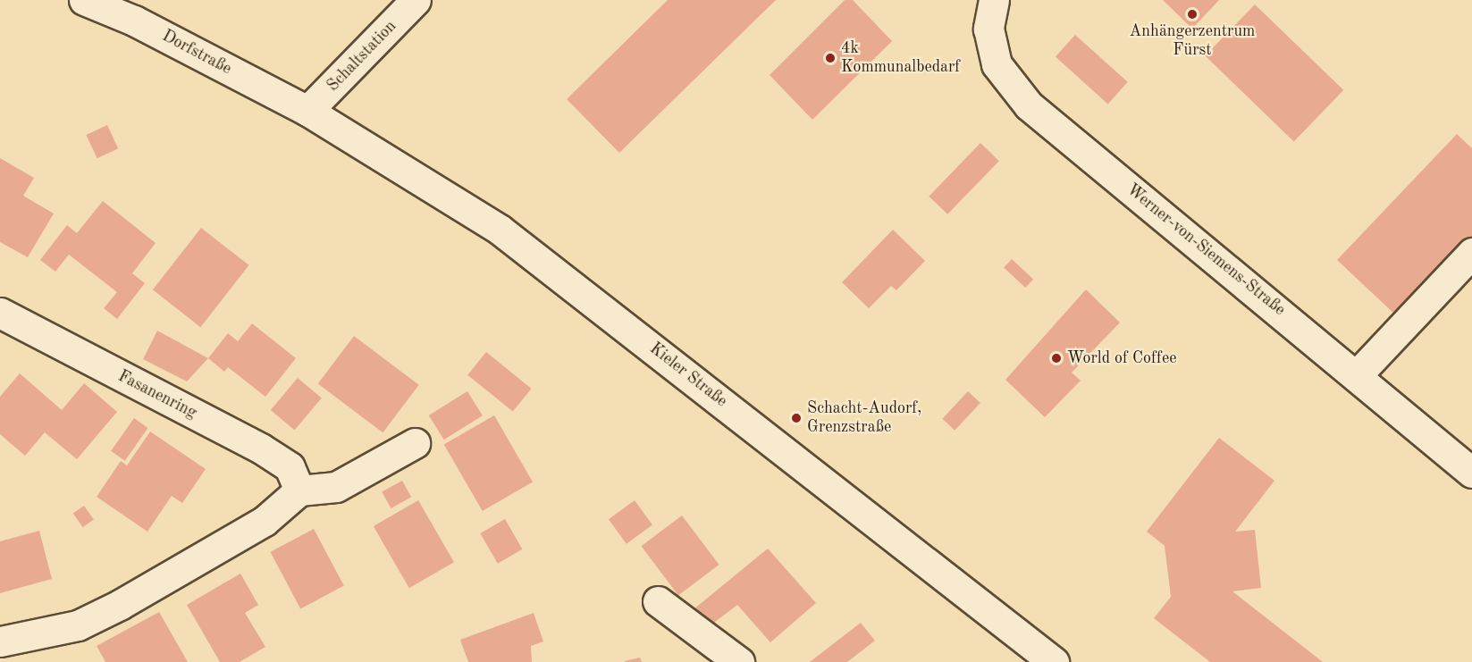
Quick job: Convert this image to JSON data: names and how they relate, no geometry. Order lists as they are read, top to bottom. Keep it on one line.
{"streets":{"street":["Dorfstraße","Schaltstation","Werner-von-Siemens-Straße","Kieler Straße","Fasanenring"]},"crossings":[["Dorfstraße","Schaltstation"],["Dorfstraße","Kieler Straße"],["Schaltstation","Kieler Straße"]],"places":["Anhängerzentrum Fürst","4k Kommunalbedarf","World of Coffee","Schacht-Audorf, Grenzstraße"]}
